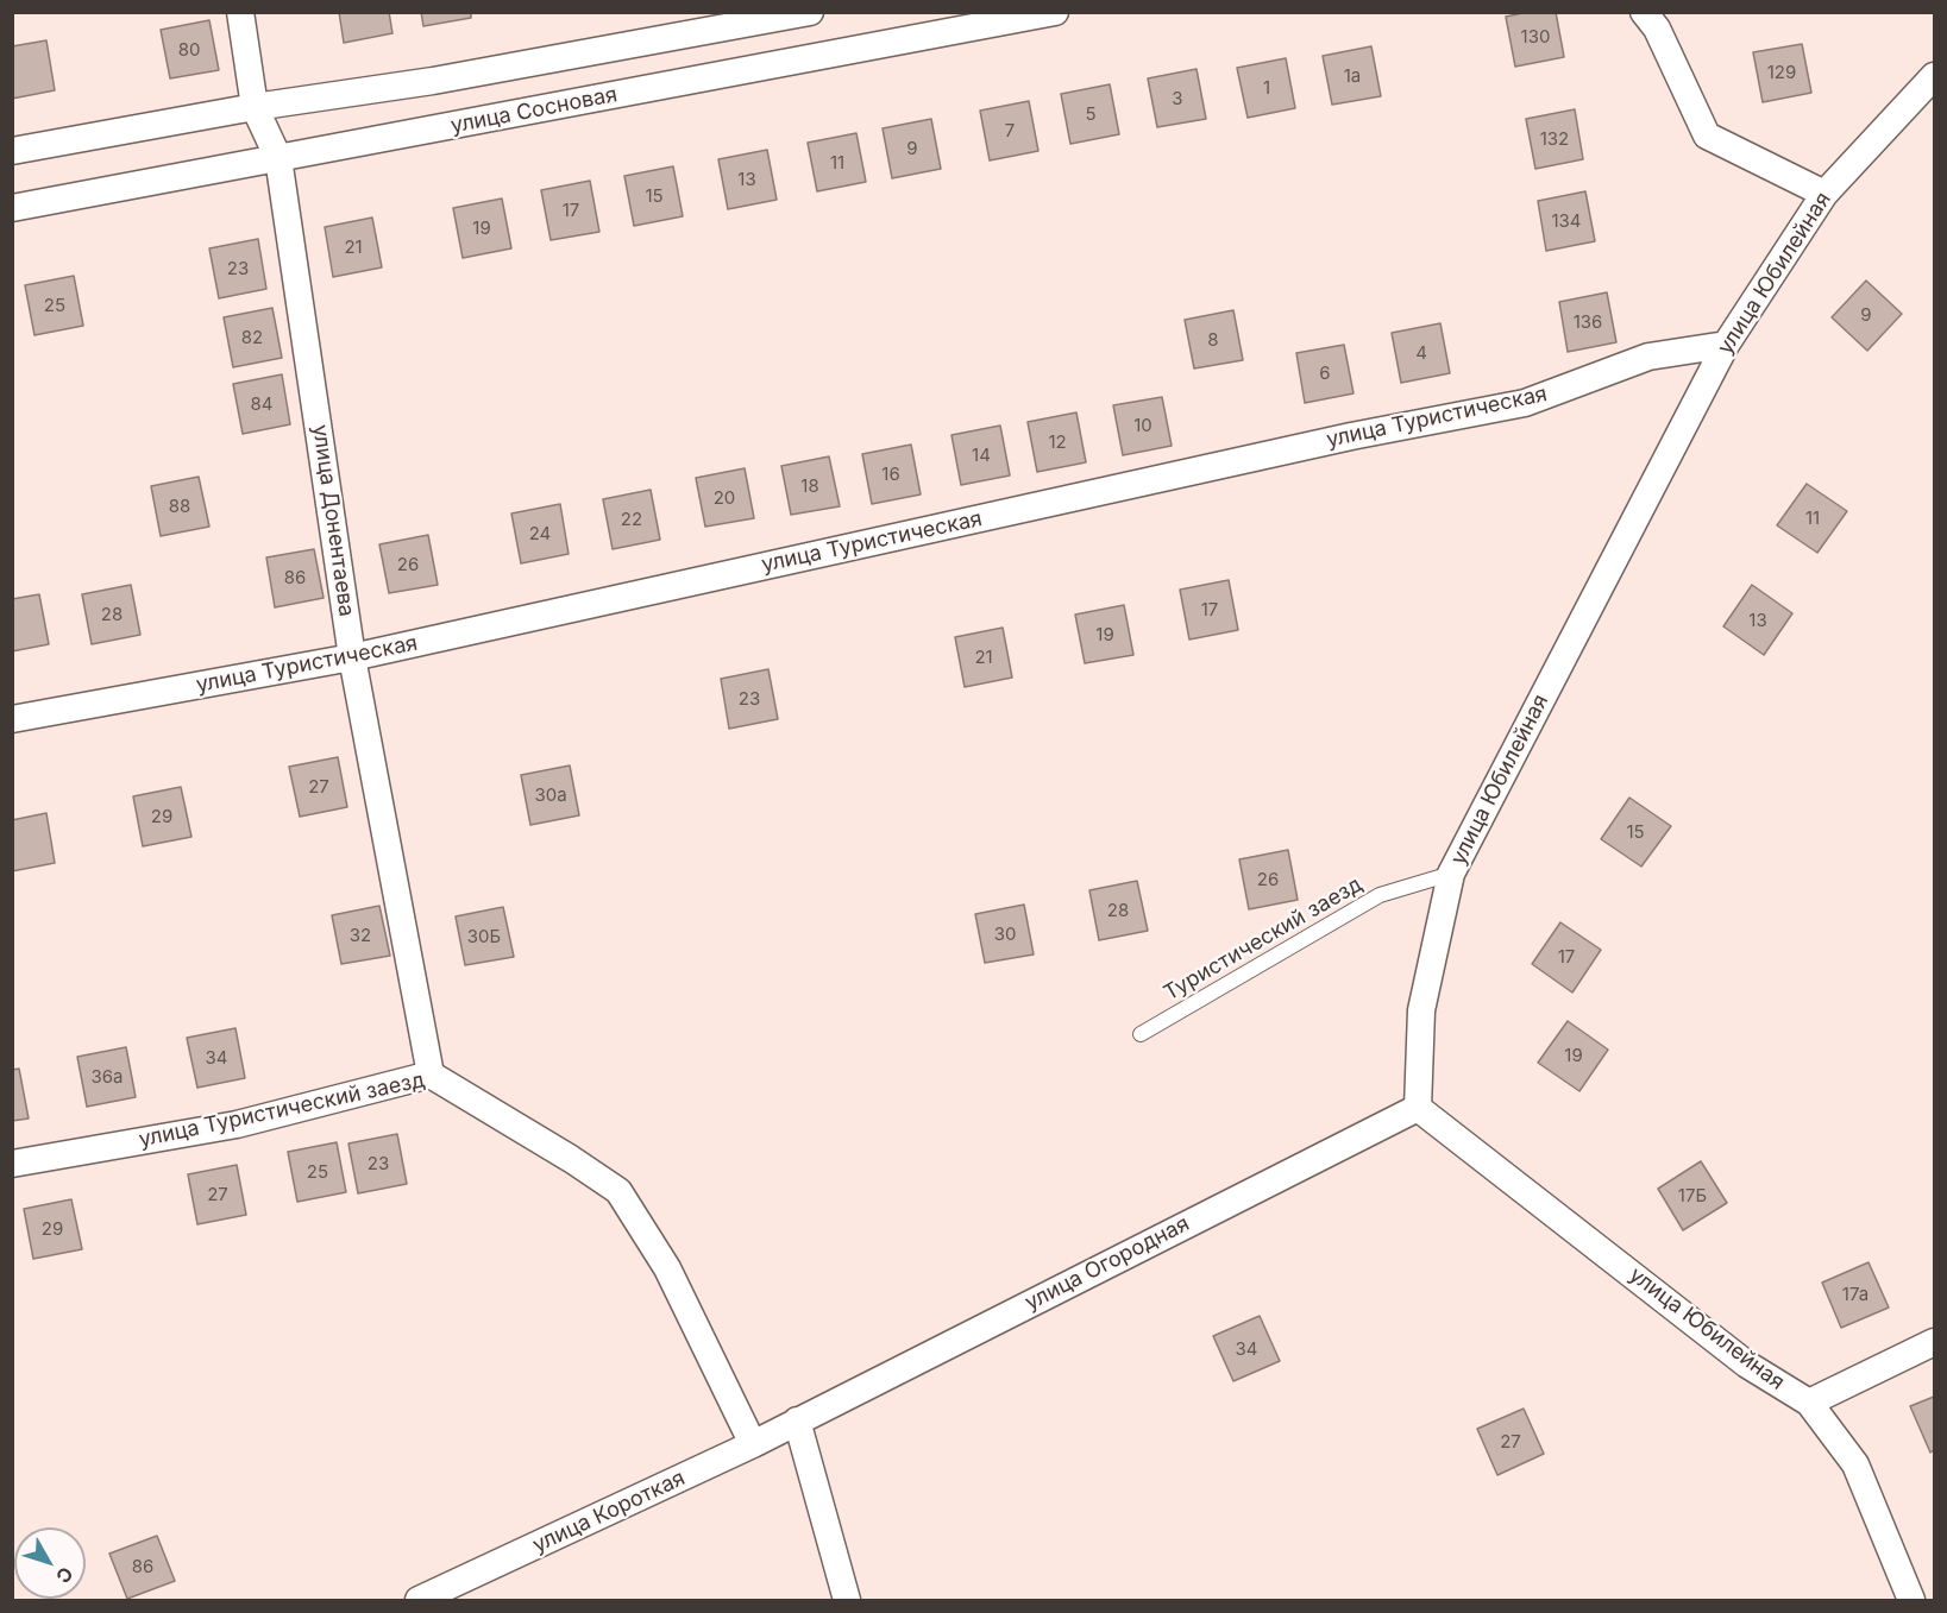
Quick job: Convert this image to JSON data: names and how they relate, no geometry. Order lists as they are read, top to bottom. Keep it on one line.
{"streets":{"street":["улица Сосновая","улица Юбилейная","улица Туристическая","улица Донентаева","улица Туристический заезд","улица Огородная","улица Короткая"],"lane":["Туристический заезд"]},"crossings":[["улица Сосновая","улица Донентаева"],["улица Юбилейная","улица Туристическая"],["улица Юбилейная","Туристический заезд"],["улица Юбилейная","улица Огородная"],["улица Туристическая","улица Донентаева"],["улица Донентаева","улица Туристический заезд"],["улица Туристический заезд","улица Короткая"],["улица Огородная","улица Короткая"]],"house_numbers":["130","80","129","1а","1","3","5","7","132","9","11","13","15","17","134","19","21","23","25","9","136","82","8","4","6","84","10","12","14","16","18","20","88","11","22","24","26","86","17","28","13","19","21","23","27","30а","29","15","26","28","30","32","30Б","17","19","34","36а","23","25","27","17Б","29","17а","34","27","86"],"north":"bottom right"}
